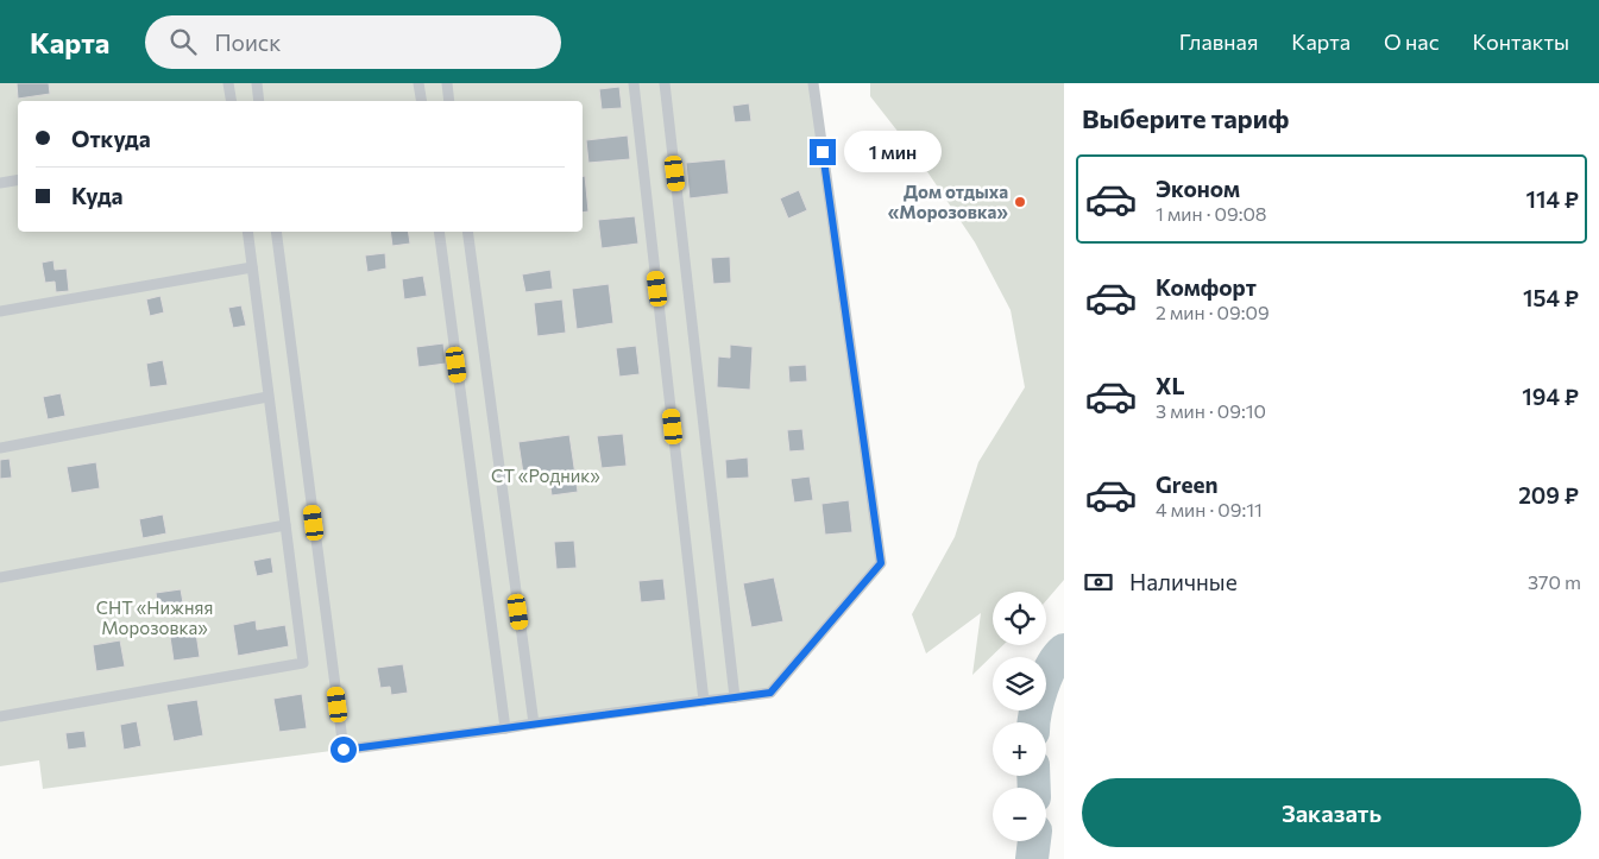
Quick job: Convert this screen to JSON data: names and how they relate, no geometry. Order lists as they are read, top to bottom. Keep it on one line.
{"parks":["СТ «Родник»","СНТ «Нижняя Морозовка»"],"places":["Дом отдыха «Морозовка»"],"page":{"header":"Карта","search":"Поиск","nav":["Главная","Карта","О нас","Контакты"],"heading":"Выберите тариф","banner":["Откуда","Куда"],"bubble":"1 мин","list":[{"name":"Эконом","note":"1 мин · 09:08","value":"114 ₽"},{"name":"Комфорт","note":"2 мин · 09:09","value":"154 ₽"},{"name":"XL","note":"3 мин · 09:10","value":"194 ₽"},{"name":"Green","note":"4 мин · 09:11","value":"209 ₽"}],"pay":["Наличные","370 m"],"map_buttons":["+","−"],"buttons":"Заказать"}}
